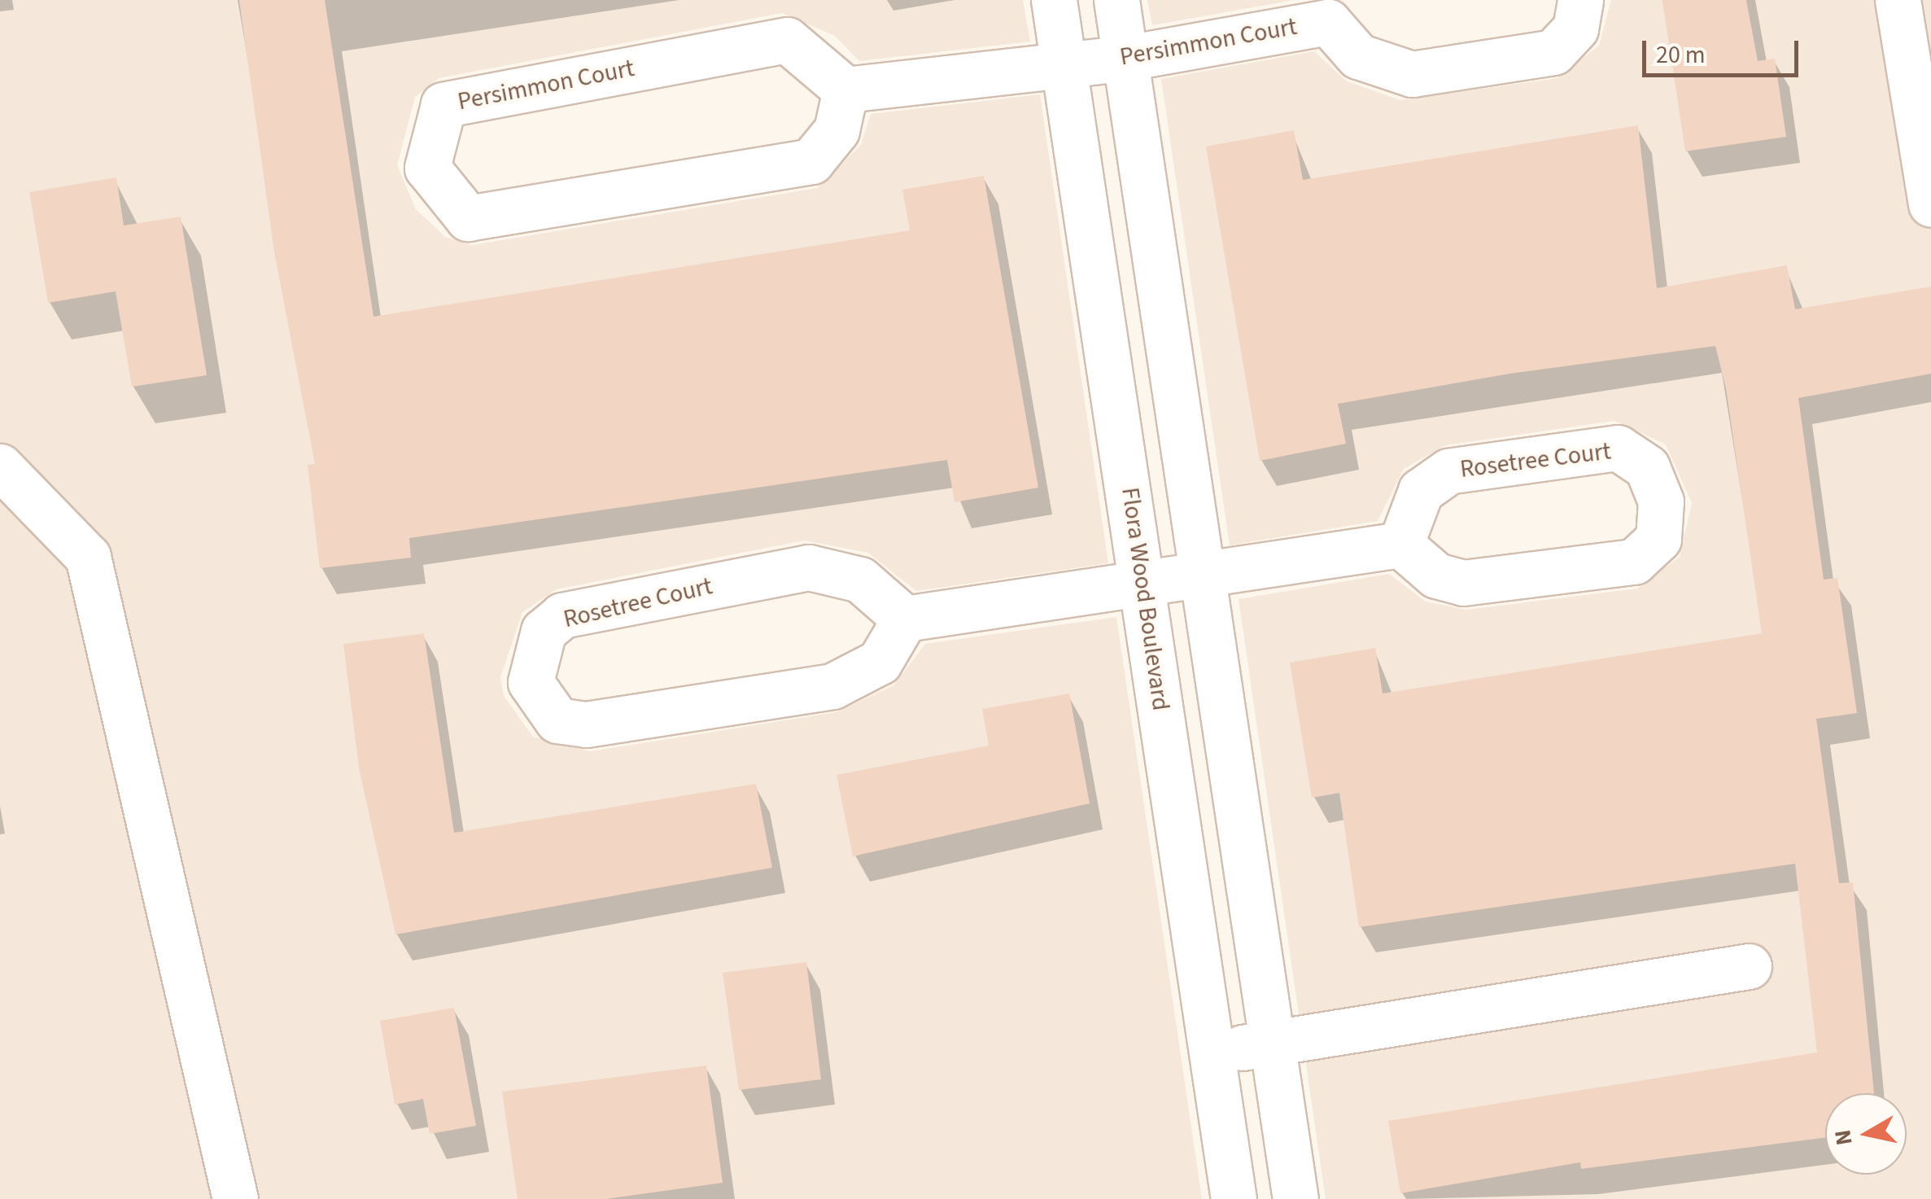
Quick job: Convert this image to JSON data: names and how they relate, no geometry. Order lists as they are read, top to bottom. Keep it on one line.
{"streets":{"street":["Persimmon Court","Rosetree Court","Flora Wood Boulevard"]},"crossings":[["Persimmon Court","Flora Wood Boulevard"]],"scale_bar":"20 m","north":"left"}
